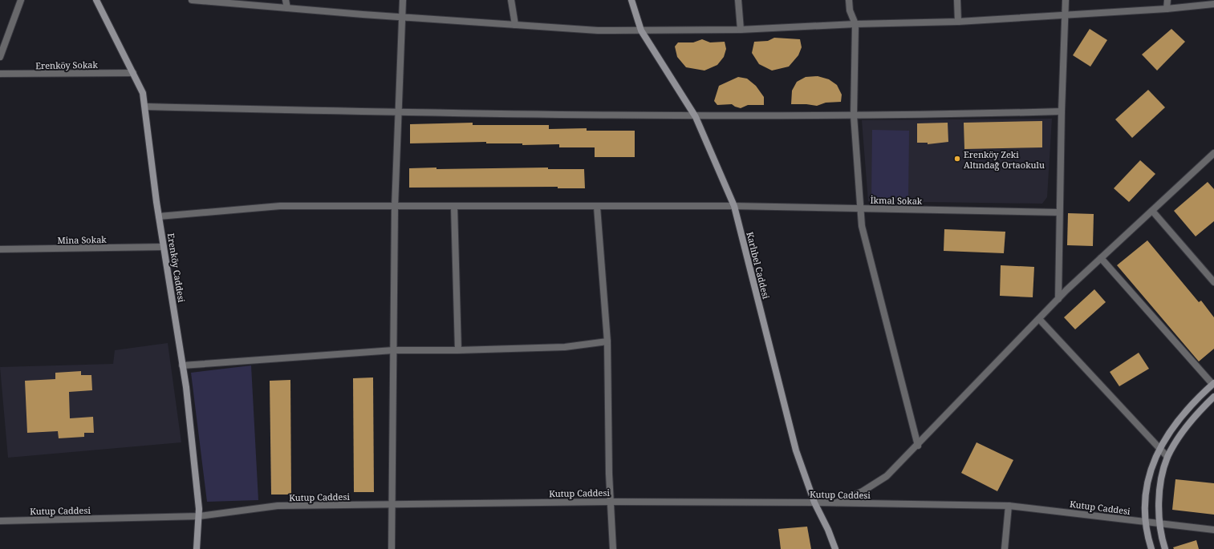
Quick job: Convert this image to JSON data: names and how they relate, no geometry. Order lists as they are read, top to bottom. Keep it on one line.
{"streets":{"street":["Erenköy Sokak","İkmal Sokak","Mina Sokak","Karlıbel Caddesi","Erenköy Caddesi","Kutup Caddesi"]},"crossings":[["Erenköy Sokak","Erenköy Caddesi"],["İkmal Sokak","Karlıbel Caddesi"],["İkmal Sokak","Erenköy Caddesi"],["Mina Sokak","Erenköy Caddesi"],["Karlıbel Caddesi","Kutup Caddesi"],["Erenköy Caddesi","Kutup Caddesi"]],"places":["Erenköy Zeki Altındağ Ortaokulu"]}
